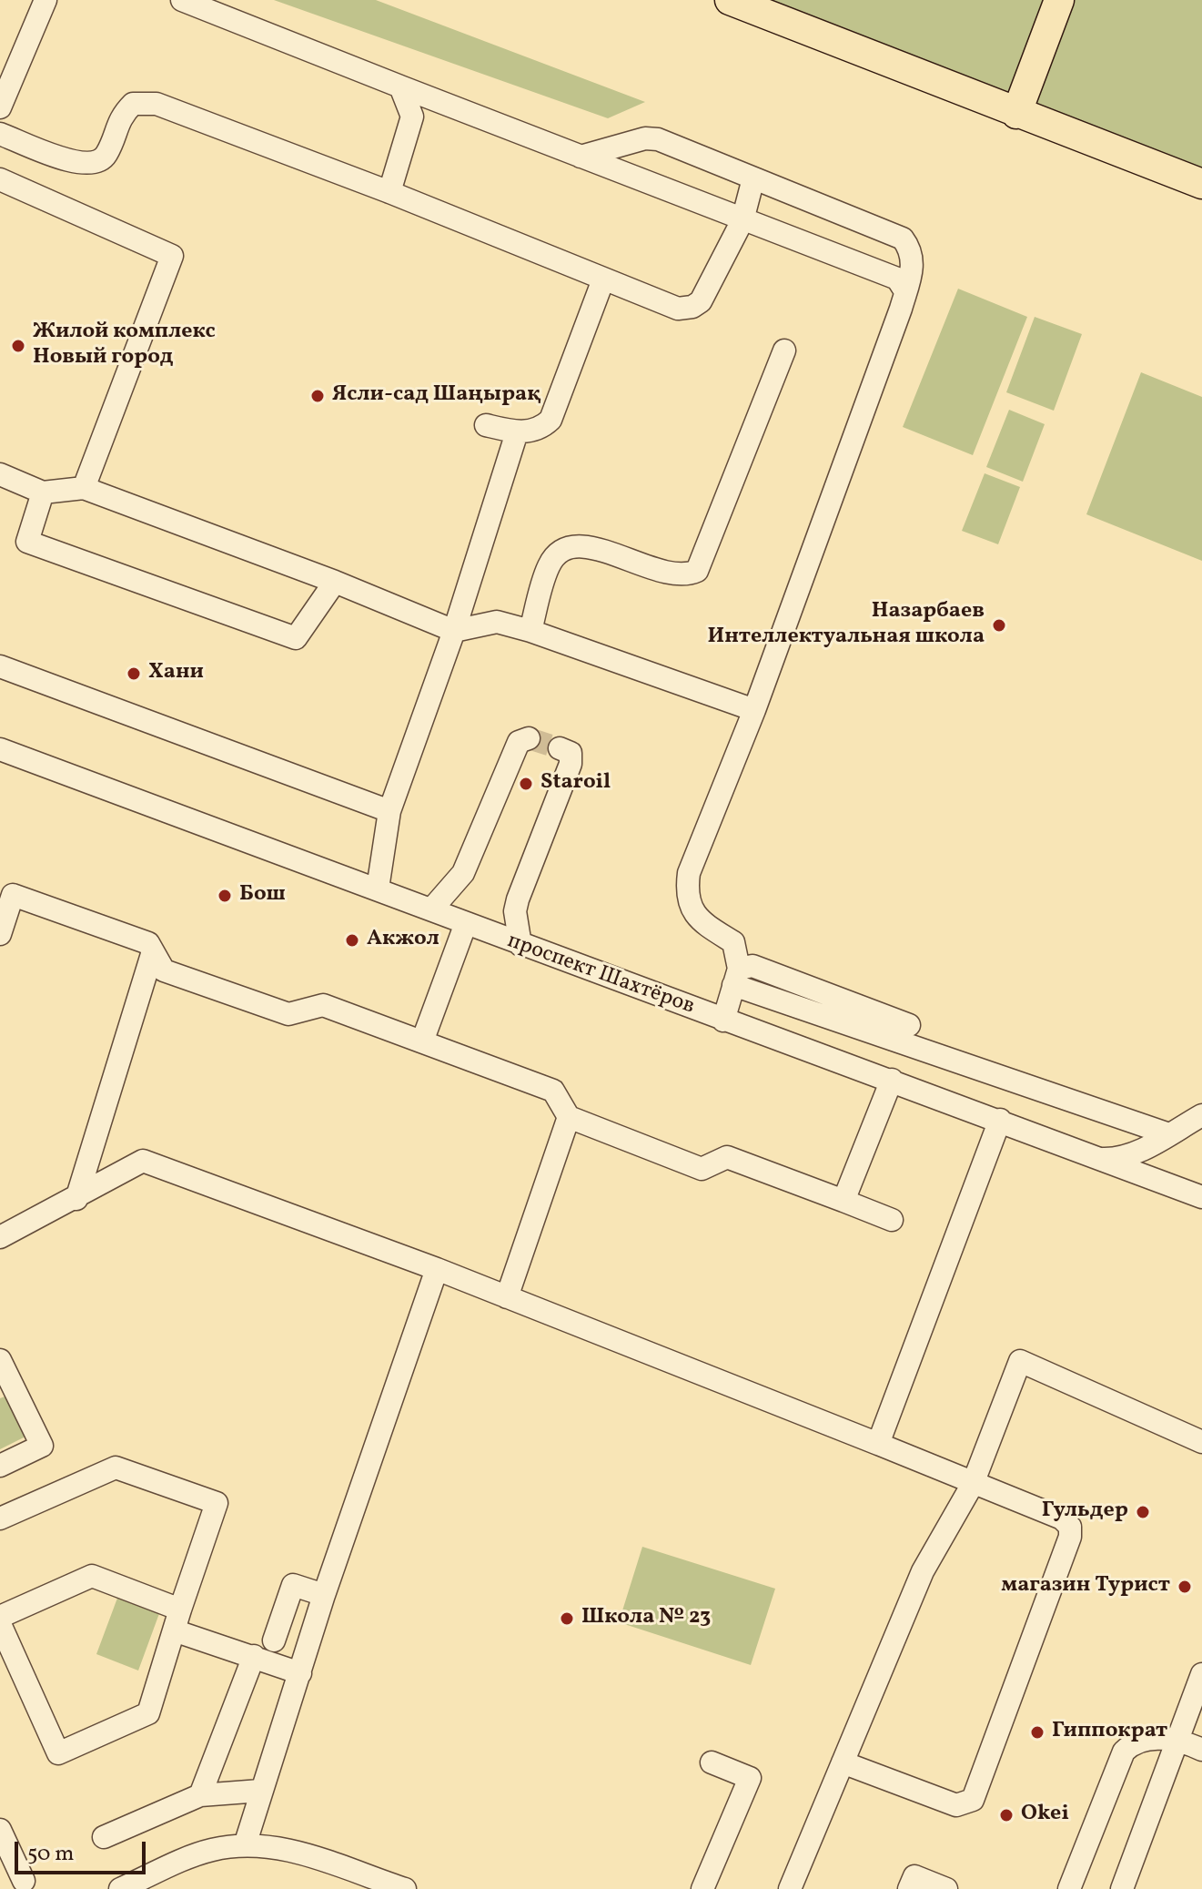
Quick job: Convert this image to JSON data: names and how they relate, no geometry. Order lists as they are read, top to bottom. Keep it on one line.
{"streets":{"street":["проспект Шахтёров"]},"places":["Жилой комплекс Новый город","Ясли-сад Шаңырақ","Назарбаев Интеллектуальная школа","Хани","Staroil","Бош","Акжол","Гульдер","магазин Турист","Школа № 23","Гиппократ","Okei"],"scale_bar":"50 m"}
